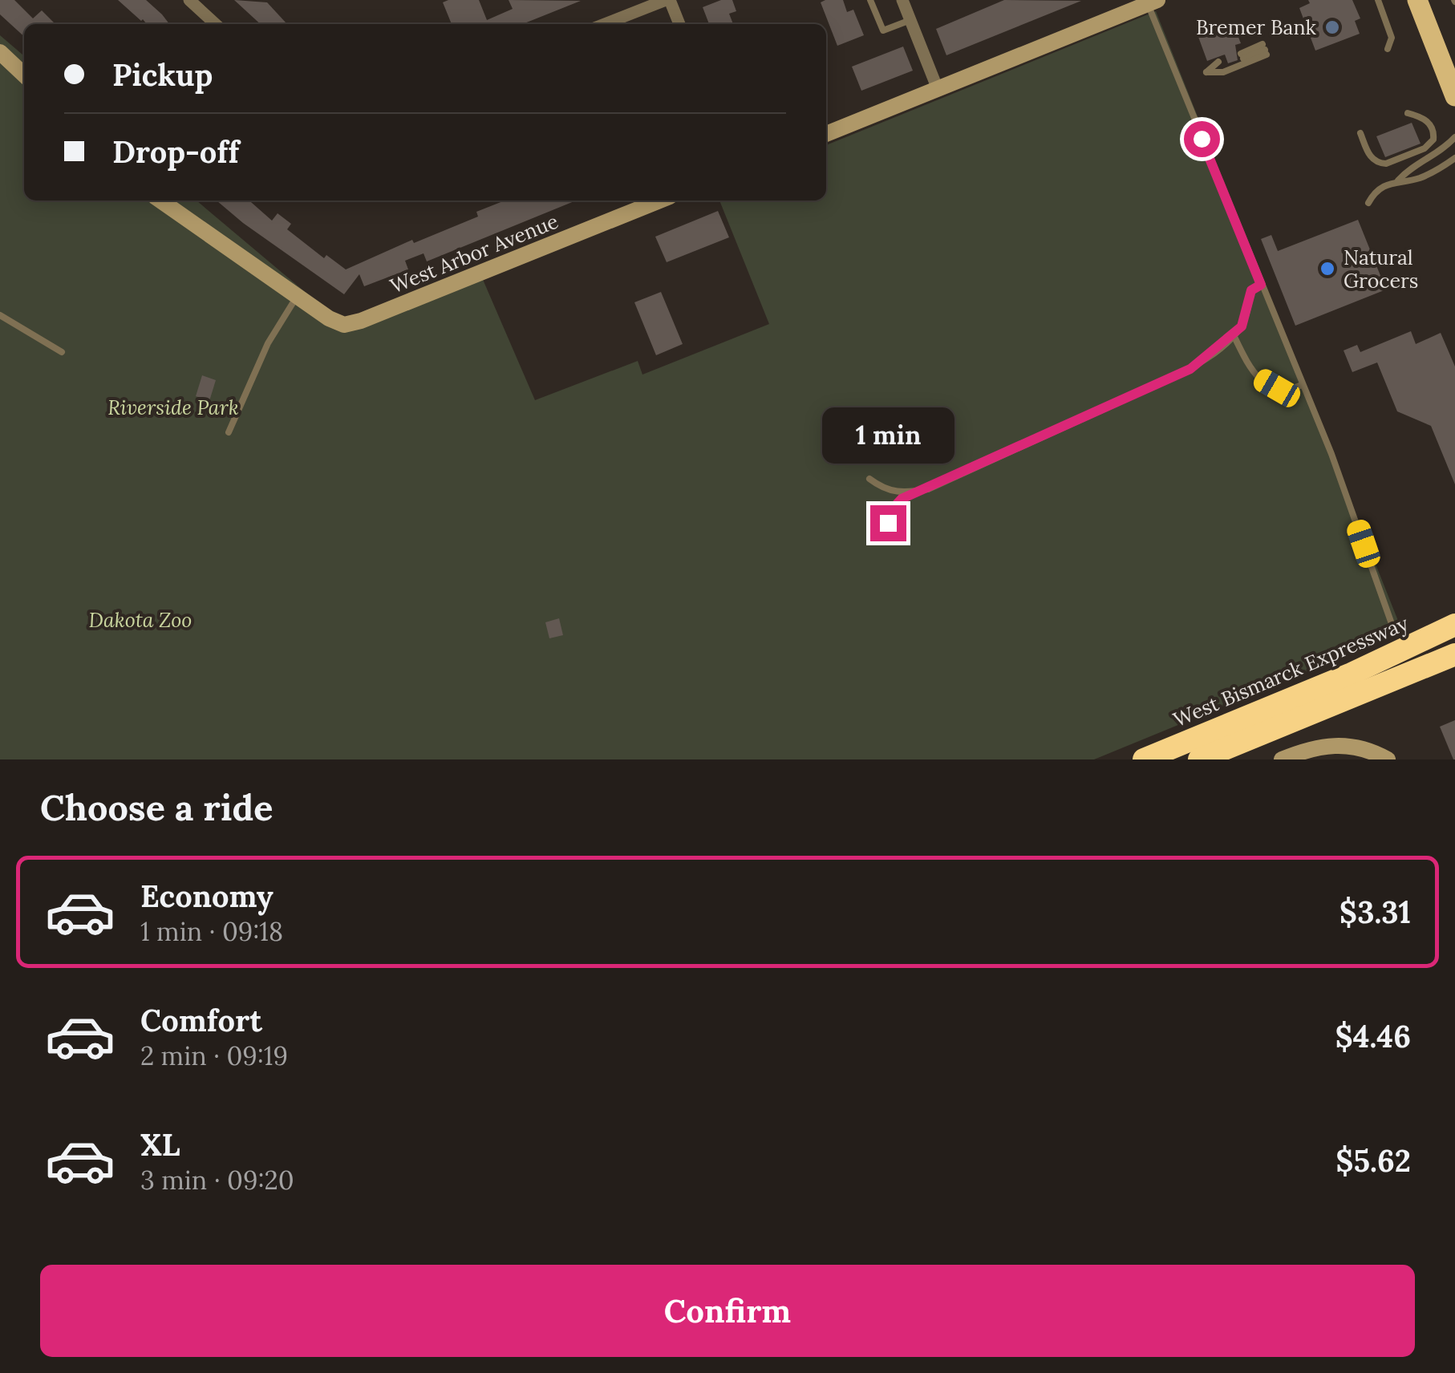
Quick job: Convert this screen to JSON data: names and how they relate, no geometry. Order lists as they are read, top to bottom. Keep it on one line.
{"streets":{"highway":["West Bismarck Expressway"],"main road":["West Arbor Avenue"]},"parks":["Riverside Park","Dakota Zoo"],"places":["Bremer Bank","Natural Grocers"],"page":{"banner":["Pickup","Drop-off"],"bubble":"1 min","heading":"Choose a ride","list":[{"name":"Economy","note":"1 min · 09:18","value":"$3.31"},{"name":"Comfort","note":"2 min · 09:19","value":"$4.46"},{"name":"XL","note":"3 min · 09:20","value":"$5.62"}],"buttons":"Confirm"}}
